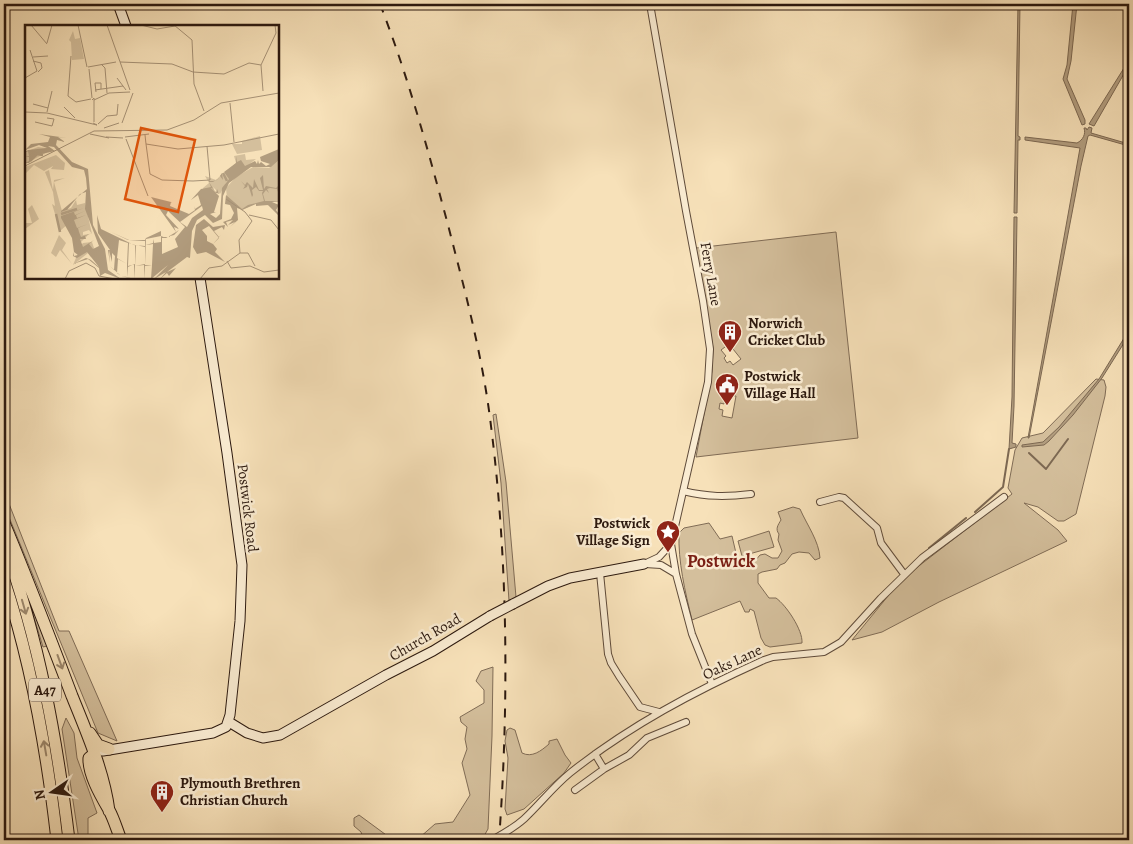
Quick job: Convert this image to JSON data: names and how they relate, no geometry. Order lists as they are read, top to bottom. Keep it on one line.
{"streets":{"highway":["A47"],"street":["Ferry Lane","Postwick Road","Church Road","Oaks Lane"]},"crossings":[["Postwick Road","Church Road"]],"districts":["Postwick"],"places":{"building":["Norwich Cricket Club","Plymouth Brethren Christian Church"],"public building":["Postwick Village Hall"],"place":["Postwick Village Sign"]},"north":"left"}
